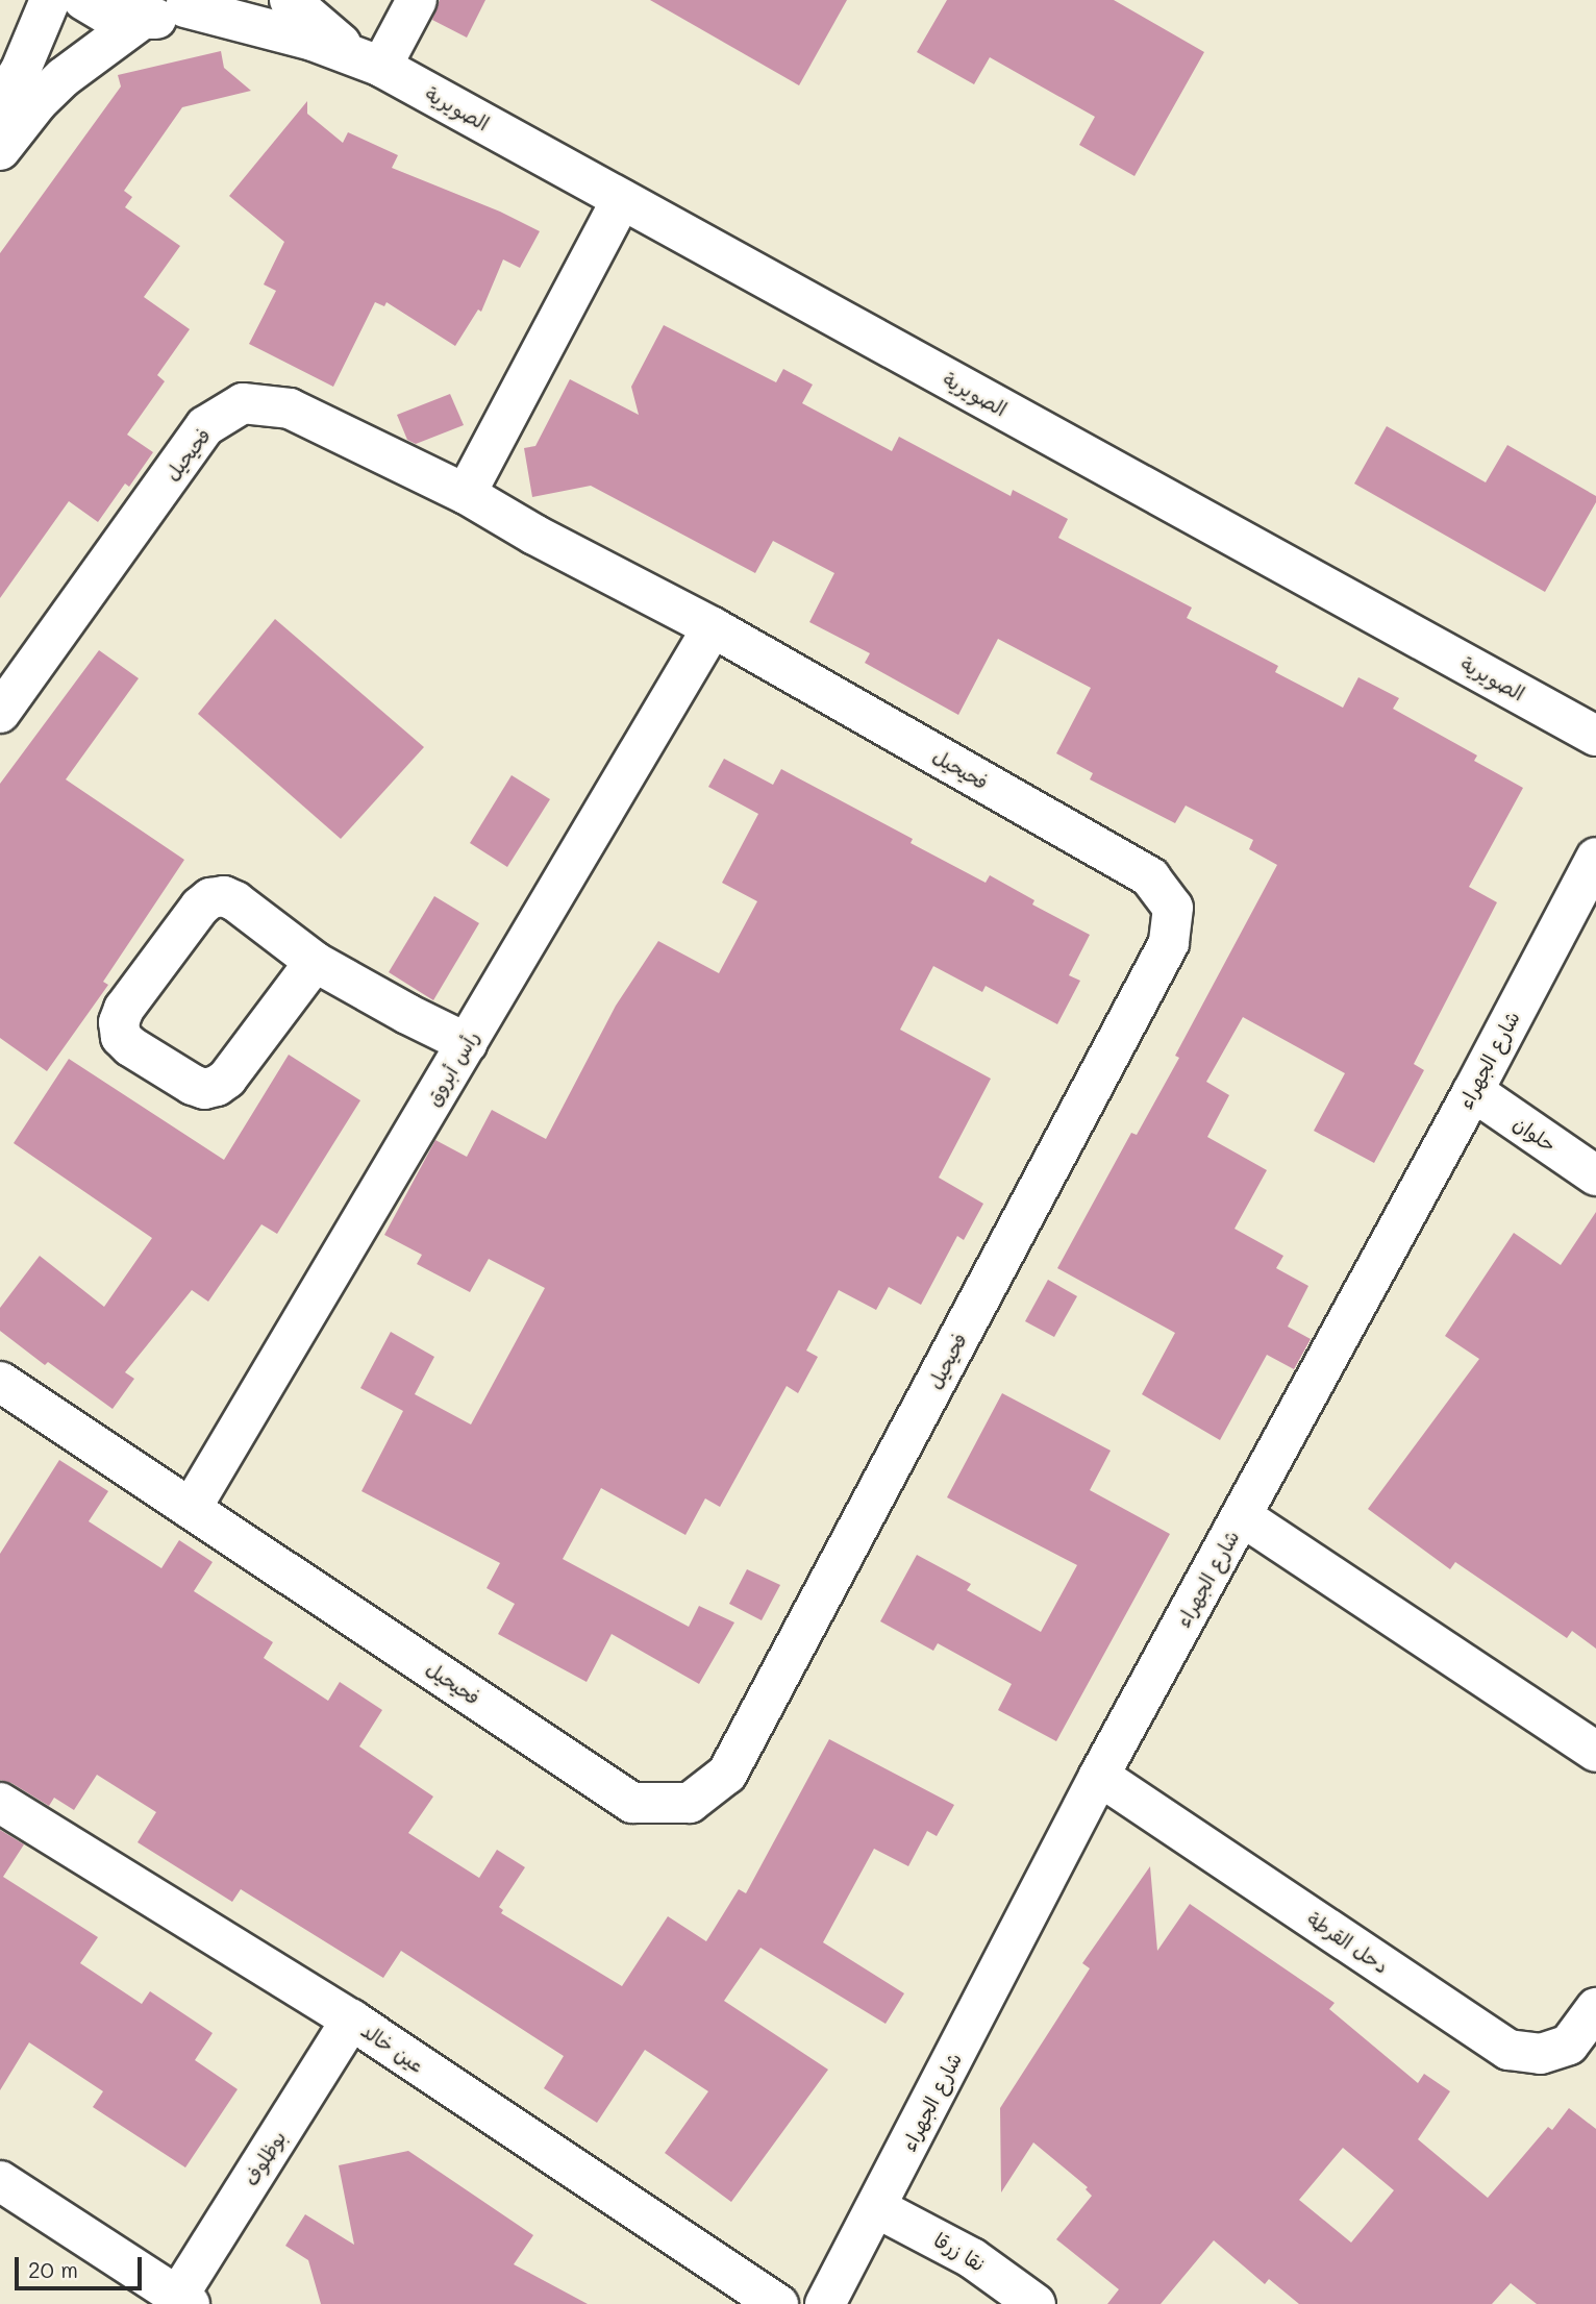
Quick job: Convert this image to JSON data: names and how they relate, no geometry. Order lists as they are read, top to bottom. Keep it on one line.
{"streets":{"street":["الصويرية","فحيحيل","شارع الجهراء","رأس أبروق","حلوان","دحل القرطة","عين خالد","بوظلوف","نقا زرقا"]},"crossings":[["فحيحيل","رأس أبروق"],["شارع الجهراء","حلوان"],["شارع الجهراء","دحل القرطة"],["شارع الجهراء","نقا زرقا"],["عين خالد","بوظلوف"]],"scale_bar":"20 m"}
